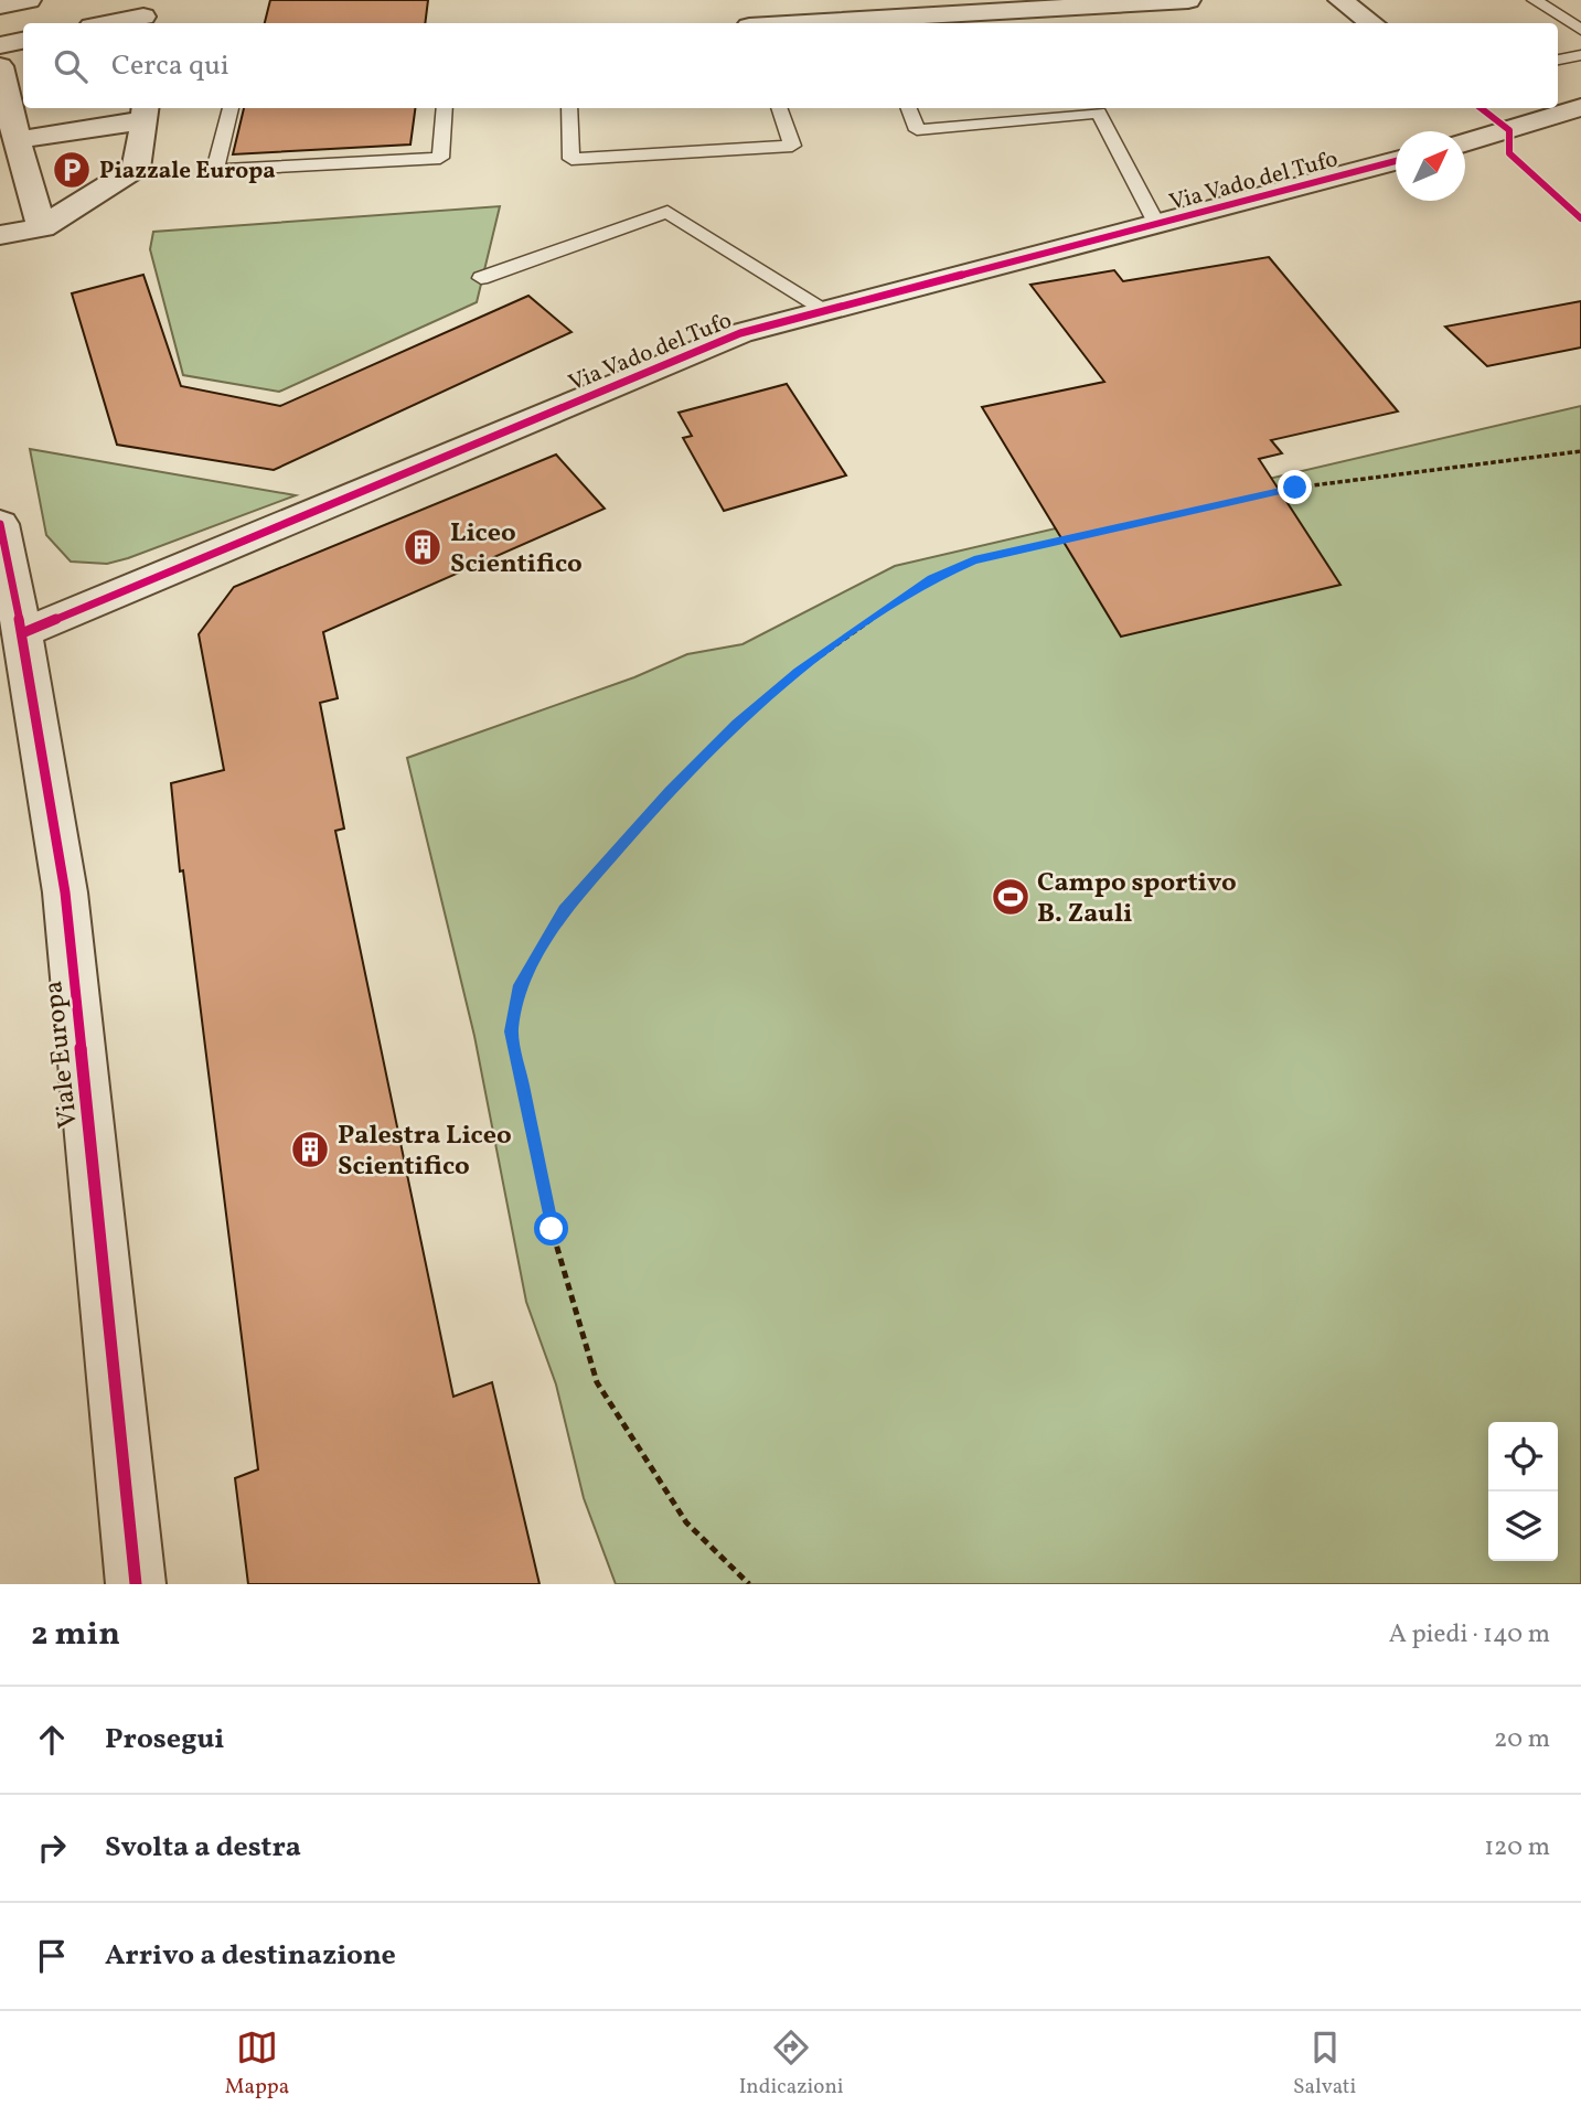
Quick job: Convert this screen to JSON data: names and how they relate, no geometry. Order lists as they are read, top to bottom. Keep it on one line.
{"streets":{"street":["Via Vado del Tufo","Viale Europa"]},"crossings":[["Via Vado del Tufo","Viale Europa"]],"places":{"parking":["Piazzale Europa"],"building":["Liceo Scientifico","Palestra Liceo Scientifico"],"sports":["Campo sportivo B. Zauli"]},"north":"top right","page":{"search":"Cerca qui","heading":["2 min","A piedi · 140 m"],"list":[["Prosegui","20 m"],["Svolta a destra","120 m"],"Arrivo a destinazione"],"nav":["Mappa","Indicazioni","Salvati"]}}
